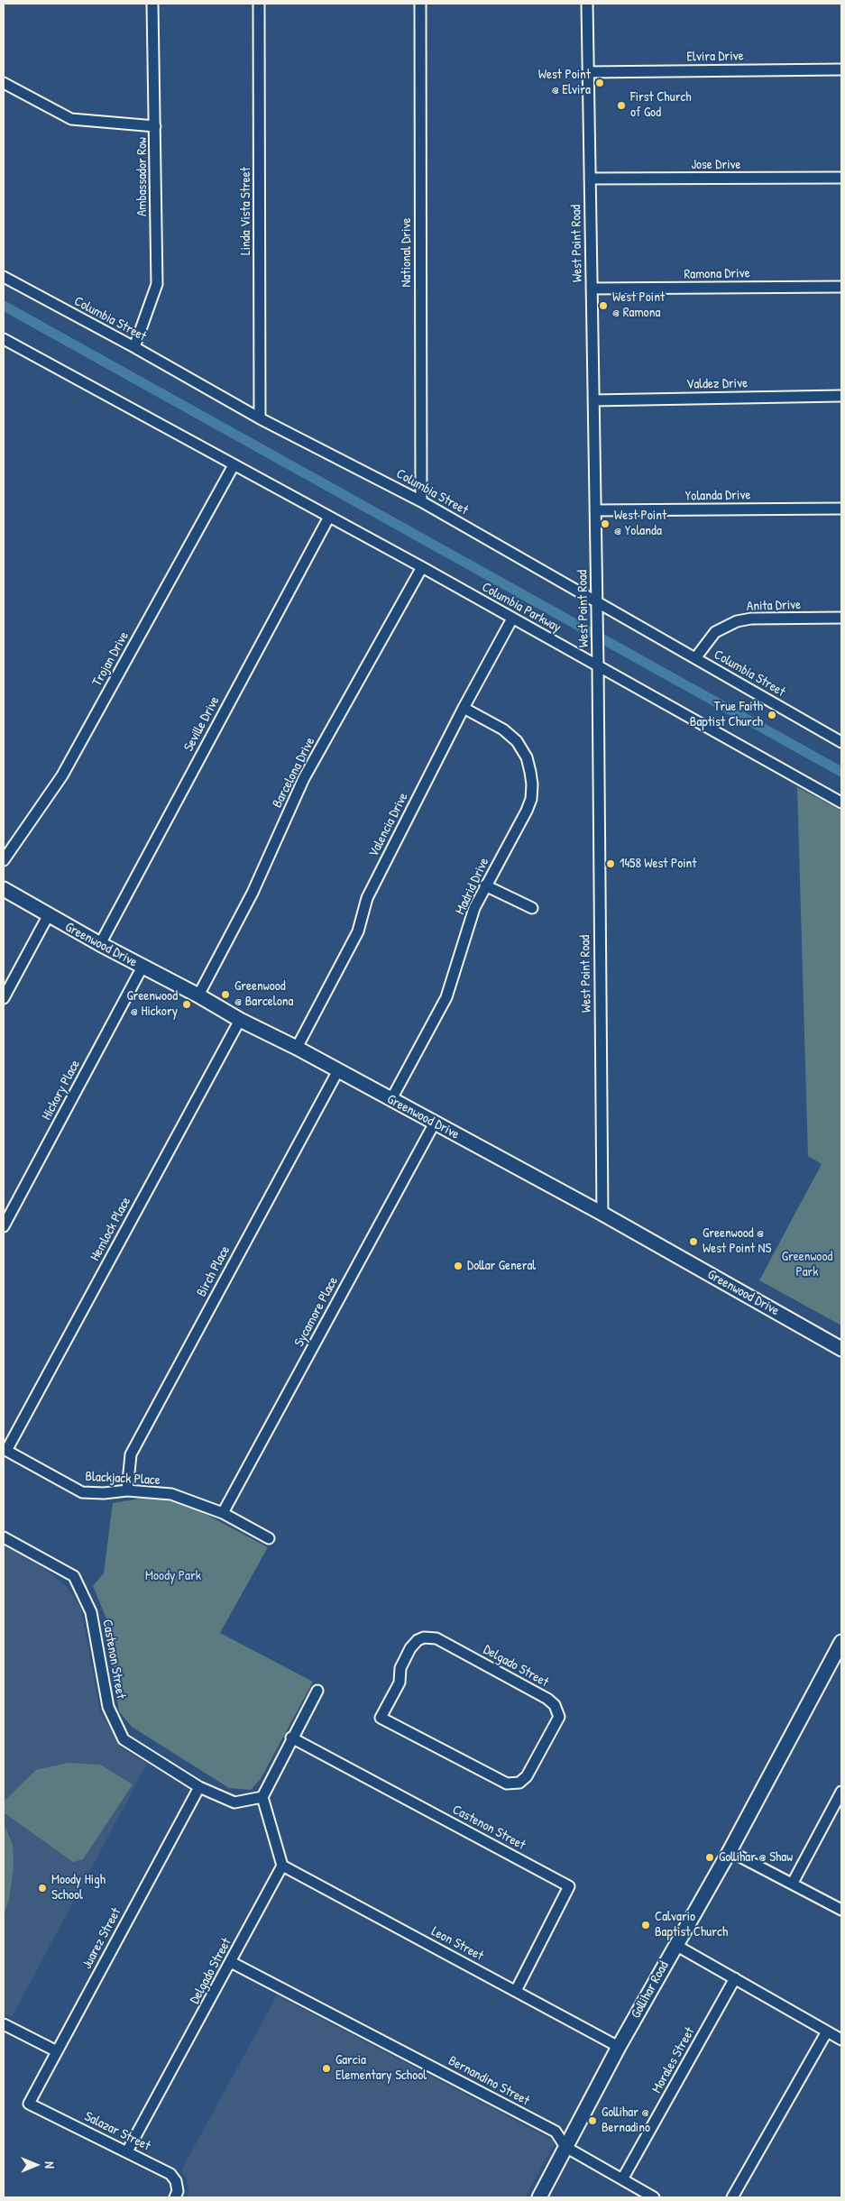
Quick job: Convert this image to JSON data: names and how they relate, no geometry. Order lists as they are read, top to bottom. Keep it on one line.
{"streets":{"main road":["Greenwood Drive","Gollihar Road"],"street":["Elvira Drive","Jose Drive","Ambassador Row","Linda Vista Street","West Point Road","National Drive","Ramona Drive","Columbia Street","Valdez Drive","Yolanda Drive","Anita Drive","Columbia Parkway","Trojan Drive","Seville Drive","Barcelona Drive","Valencia Drive","Madrid Drive","Hickory Place","Hemlock Place","Birch Place","Sycamore Place","Blackjack Place","Castenon Street","Delgado Street","Juarez Street","Leon Street","Morales Street","Bernandino Street","Salazar Street"]},"crossings":[["Elvira Drive","West Point Road"],["Jose Drive","West Point Road"],["Ambassador Row","Columbia Street"],["Linda Vista Street","Columbia Street"],["West Point Road","Ramona Drive"],["West Point Road","Columbia Street"],["West Point Road","Valdez Drive"],["West Point Road","Yolanda Drive"],["West Point Road","Columbia Parkway"],["West Point Road","Greenwood Drive"],["National Drive","Columbia Street"],["Columbia Street","Anita Drive"],["Columbia Parkway","Trojan Drive"],["Columbia Parkway","Seville Drive"],["Columbia Parkway","Barcelona Drive"],["Columbia Parkway","Valencia Drive"],["Seville Drive","Greenwood Drive"],["Barcelona Drive","Greenwood Drive"],["Valencia Drive","Madrid Drive"],["Valencia Drive","Greenwood Drive"],["Madrid Drive","Greenwood Drive"],["Greenwood Drive","Hickory Place"],["Greenwood Drive","Hemlock Place"],["Greenwood Drive","Birch Place"],["Greenwood Drive","Sycamore Place"],["Hemlock Place","Blackjack Place"],["Birch Place","Blackjack Place"],["Sycamore Place","Blackjack Place"],["Castenon Street","Juarez Street"],["Castenon Street","Leon Street"],["Delgado Street","Leon Street"],["Delgado Street","Bernandino Street"],["Delgado Street","Salazar Street"],["Juarez Street","Salazar Street"],["Leon Street","Gollihar Road"],["Gollihar Road","Bernandino Street"],["Morales Street","Bernandino Street"]],"parks":["Greenwood Park","Moody Park"],"places":["West Point @ Elvira","First Church of God","West Point @ Ramona","West Point @ Yolanda","True Faith Baptist Church","1458 West Point","Greenwood @ Barcelona","Greenwood @ Hickory","Greenwood @ West Point NS","Dollar General","Gollihar @ Shaw","Moody High School","Calvario Baptist Church","Garcia Elementary School","Gollihar @ Bernadino"],"north":"right"}
